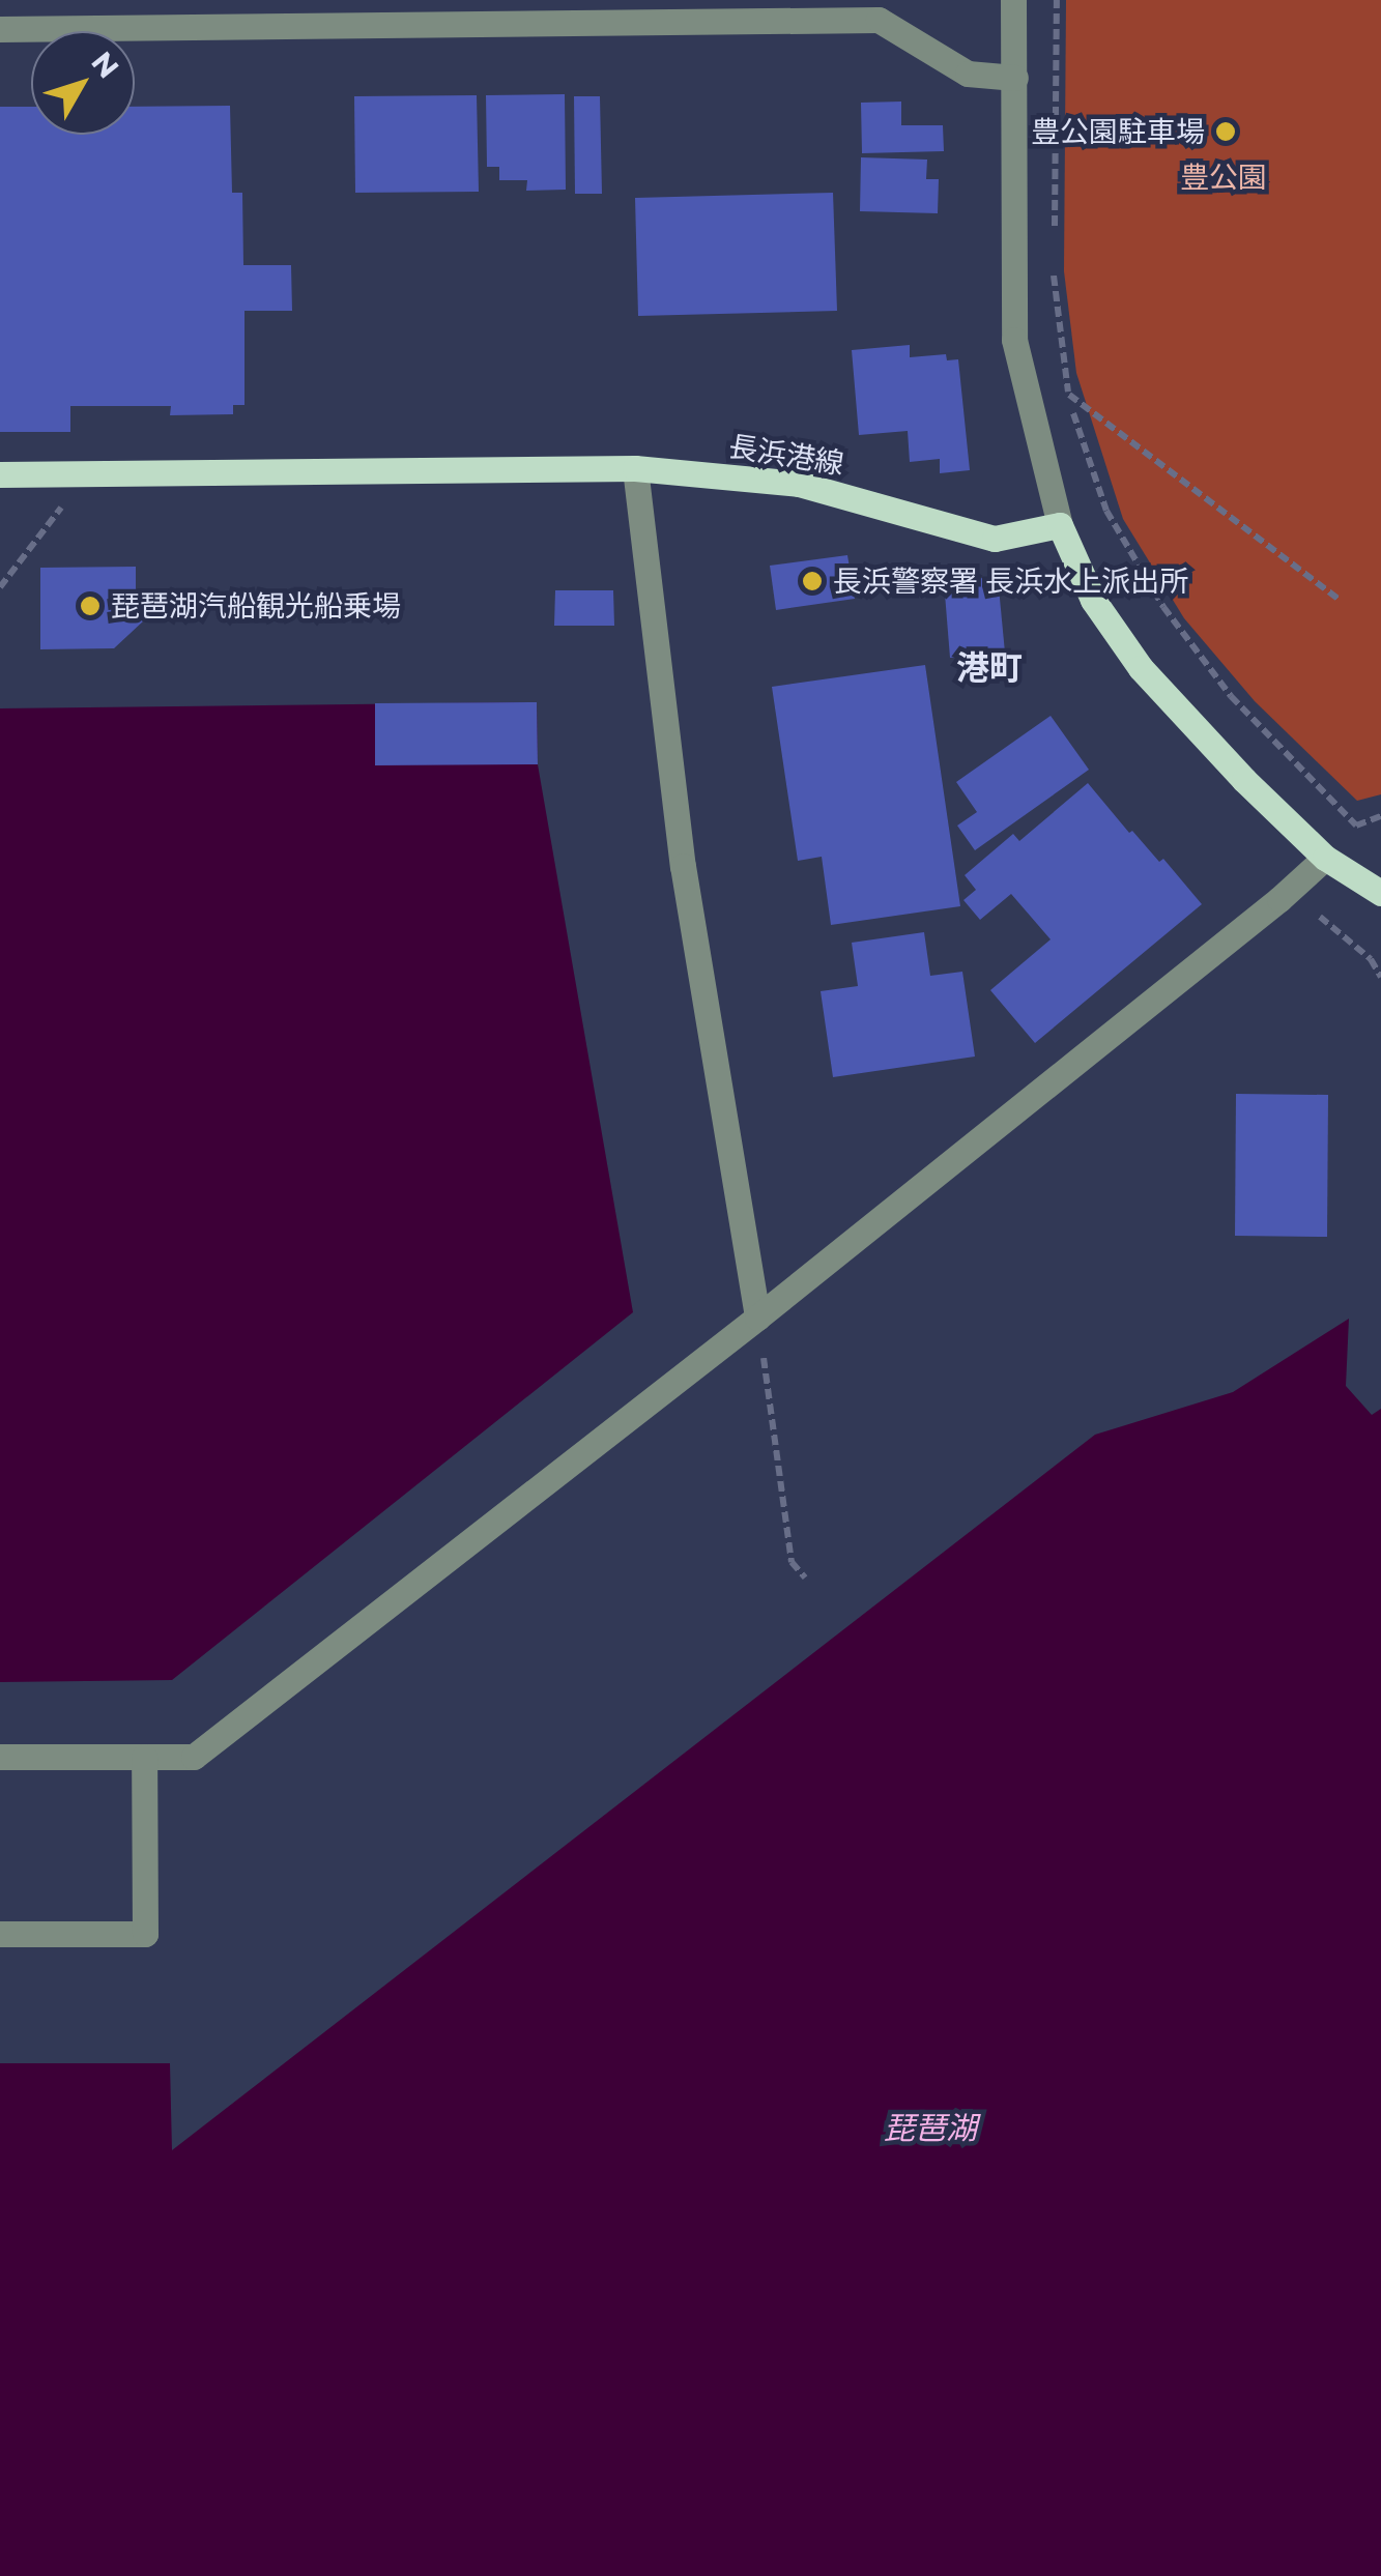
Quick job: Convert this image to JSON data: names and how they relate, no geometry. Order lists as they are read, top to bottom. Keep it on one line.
{"streets":{"main road":["長浜港線"]},"districts":["港町"],"water":["琵琶湖"],"parks":["豊公園"],"places":["豊公園駐車場","長浜警察署 長浜水上派出所","琵琶湖汽船観光船乗場"],"north":"top right"}
